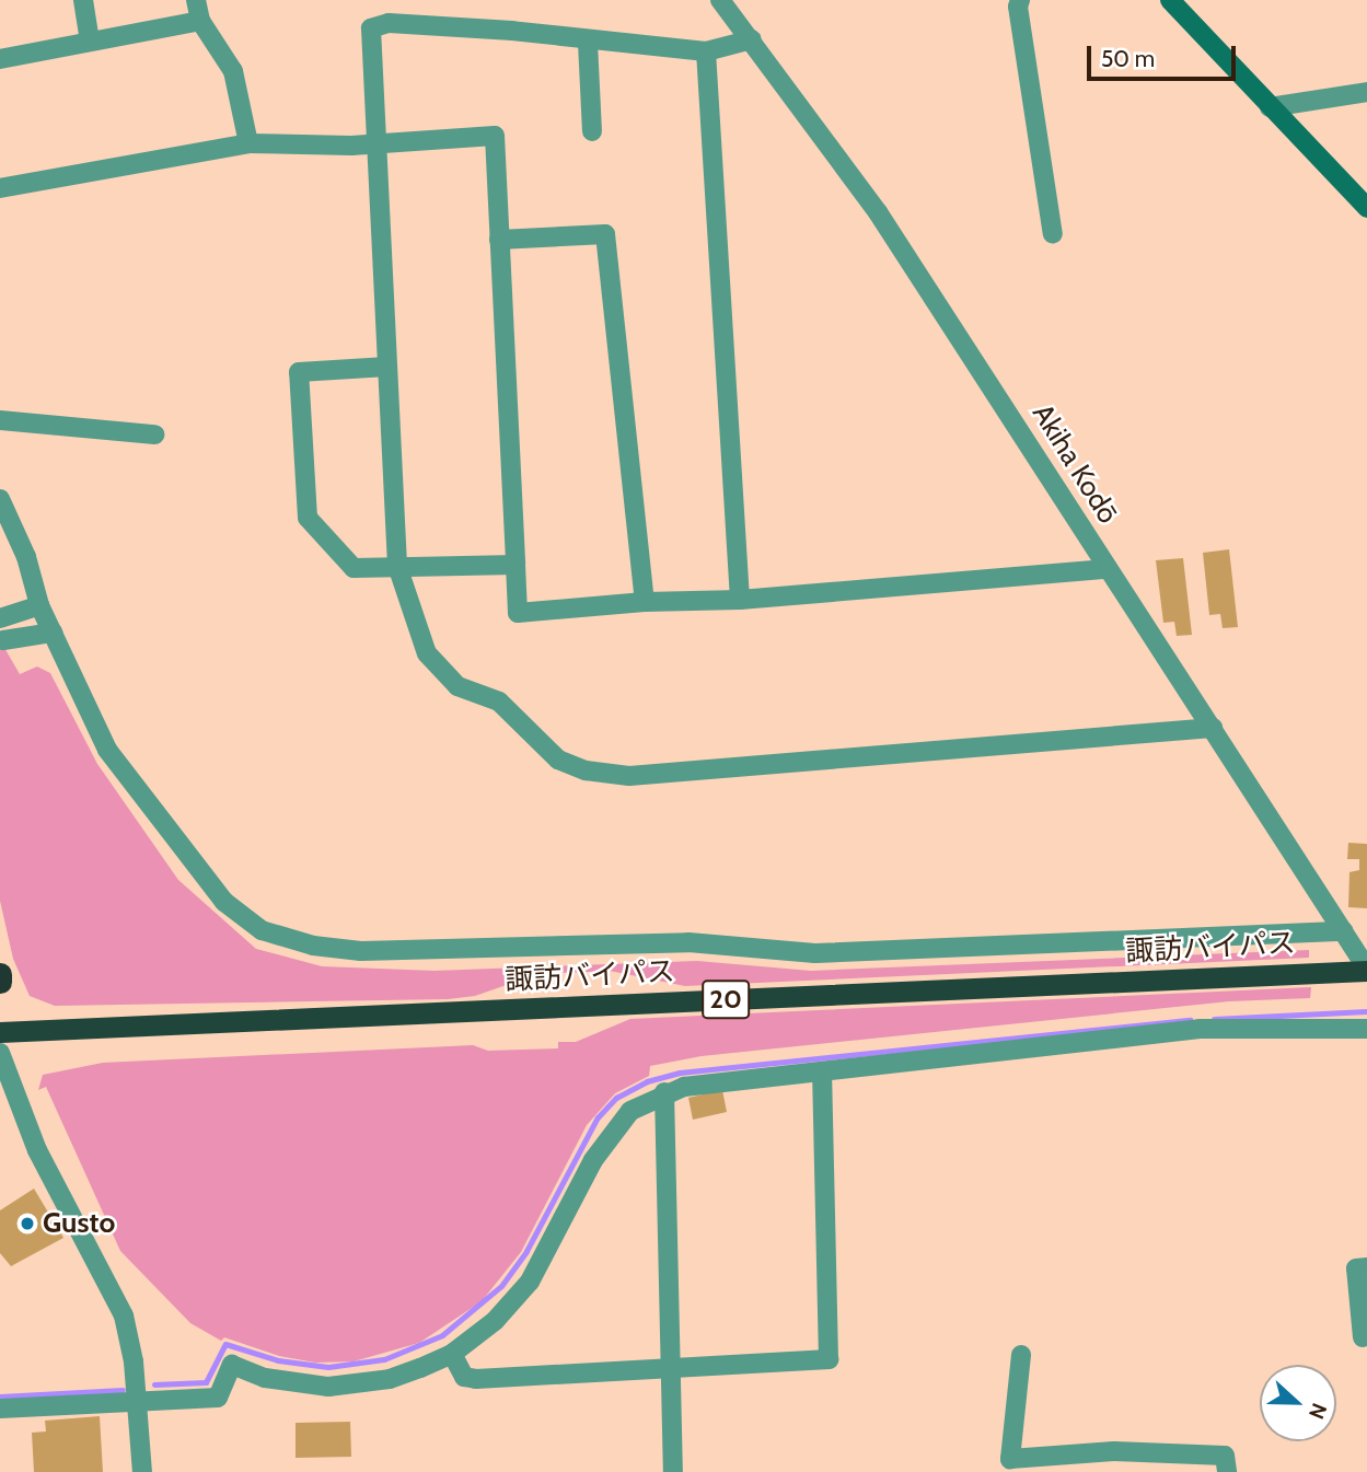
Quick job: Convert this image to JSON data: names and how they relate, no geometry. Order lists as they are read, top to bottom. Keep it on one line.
{"streets":{"highway":["諏訪バイパス","20"],"street":["Akiha Kodō"]},"crossings":[["Akiha Kodō","諏訪バイパス"]],"places":["Gusto"],"scale_bar":"50 m","north":"right"}
